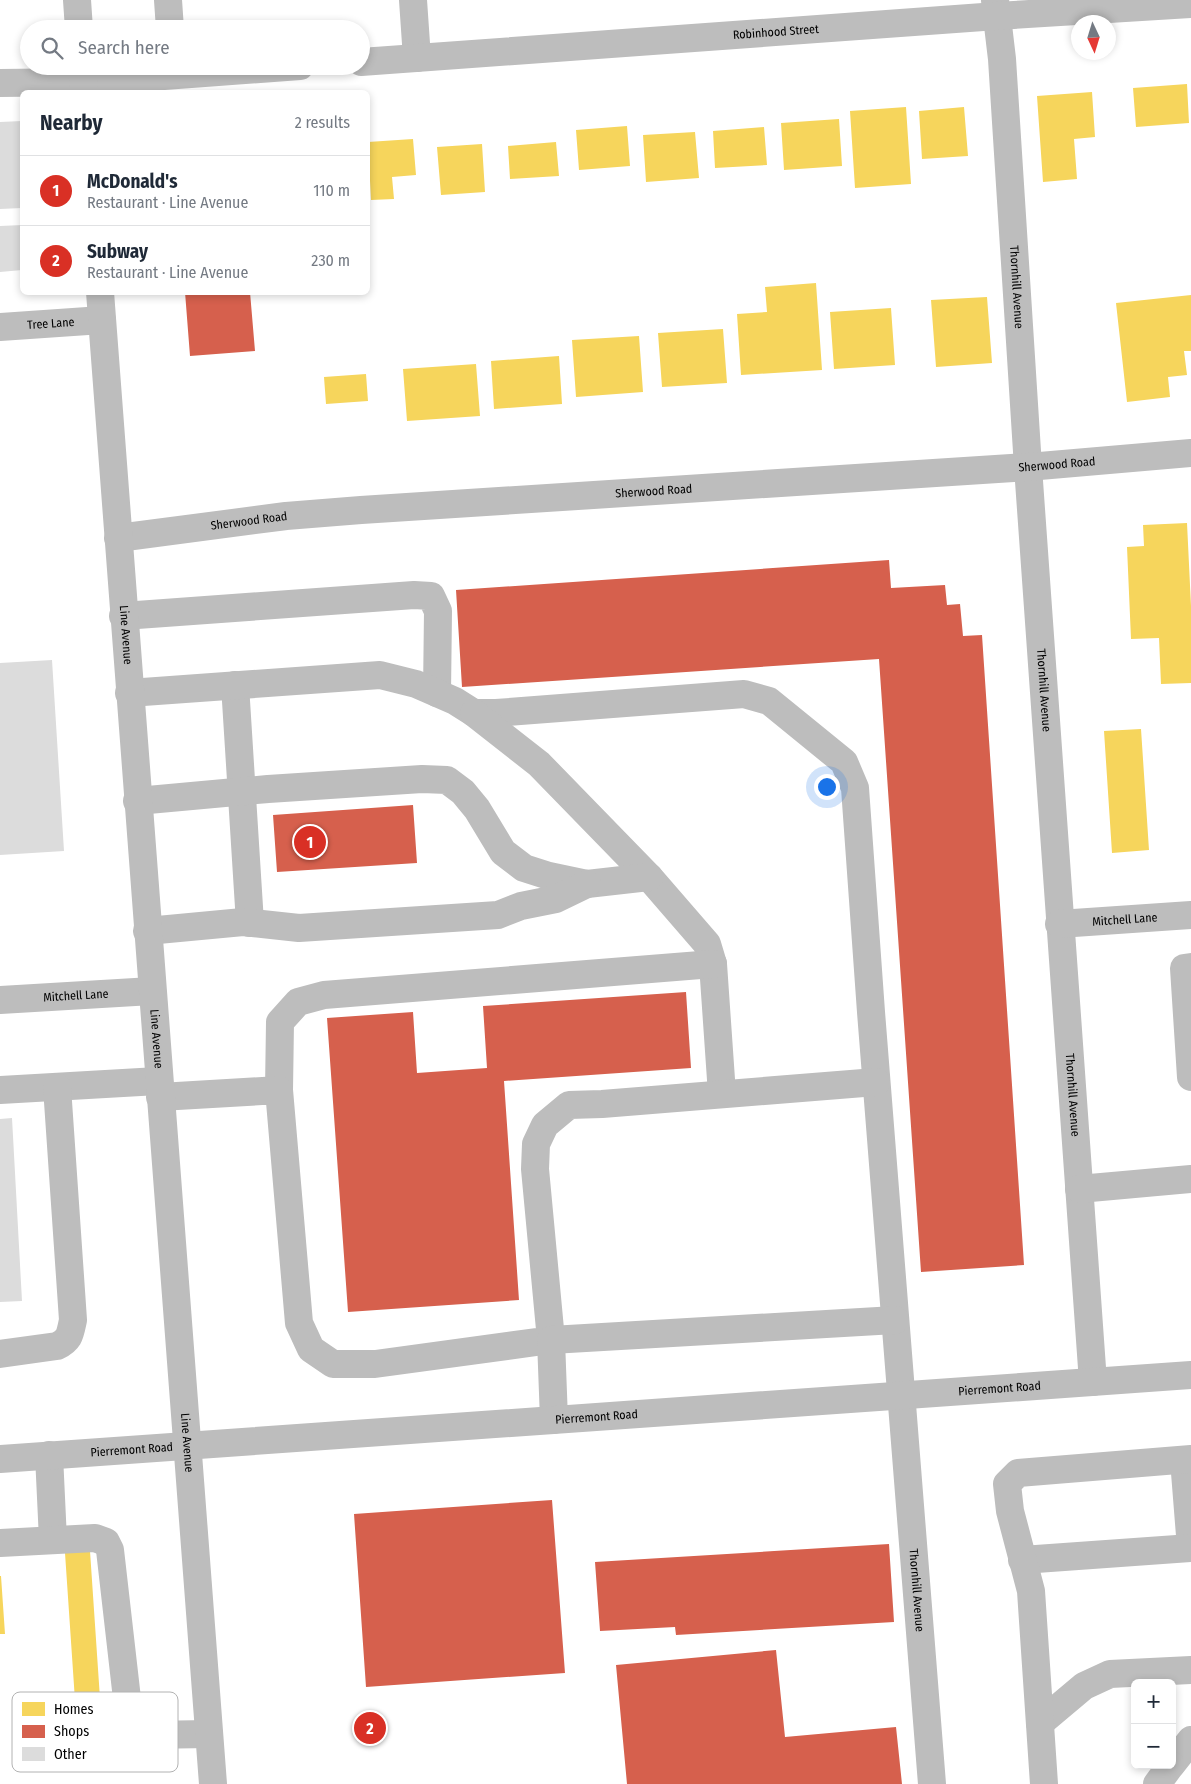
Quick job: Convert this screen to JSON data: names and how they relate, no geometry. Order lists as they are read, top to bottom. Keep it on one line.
{"streets":{"street":["Robinhood Street","Thornhill Avenue","Tree Lane","Sherwood Road","Line Avenue","Mitchell Lane","Pierremont Road"]},"crossings":[["Robinhood Street","Thornhill Avenue"],["Thornhill Avenue","Sherwood Road"],["Thornhill Avenue","Mitchell Lane"],["Thornhill Avenue","Pierremont Road"],["Tree Lane","Line Avenue"],["Sherwood Road","Line Avenue"],["Line Avenue","Mitchell Lane"],["Line Avenue","Pierremont Road"]],"legend":["Homes","Shops","Other"],"north":"bottom","page":{"search":"Search here","heading":["Nearby","2 results"],"list":[{"mark":"1","name":"McDonald's","note":"Restaurant · Line Avenue","value":"110 m"},{"mark":"2","name":"Subway","note":"Restaurant · Line Avenue","value":"230 m"}],"pins":["1","2"],"map_buttons":["+","−"]}}
